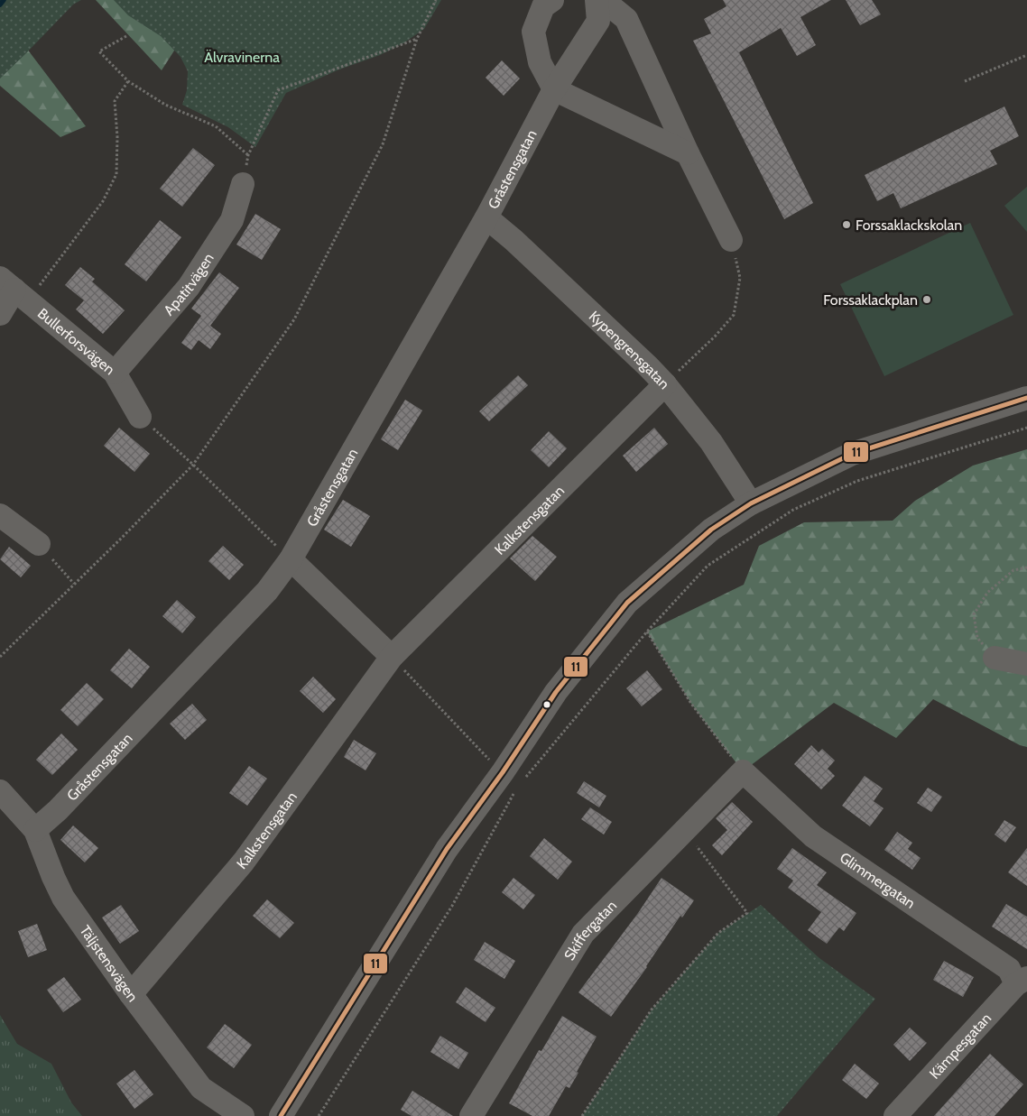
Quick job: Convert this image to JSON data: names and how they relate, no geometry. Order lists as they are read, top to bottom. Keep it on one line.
{"streets":{"street":["Gråstensgatan","Apatitvägen","Bullerforsvägen","Kypengrensgatan","Kalkstensgatan","Glimmergatan","Skiffergatan","Täljstensvägen","Kämpesgatan"]},"crossings":[["Gråstensgatan","Kypengrensgatan"],["Gråstensgatan","Täljstensvägen"],["Apatitvägen","Bullerforsvägen"],["Kypengrensgatan","Kalkstensgatan"],["Kalkstensgatan","Täljstensvägen"],["Glimmergatan","Skiffergatan"],["Glimmergatan","Kämpesgatan"]],"parks":["Älvravinerna"],"places":["Forssaklackskolan","Forssaklackplan"],"lines":["transit line 11"]}
